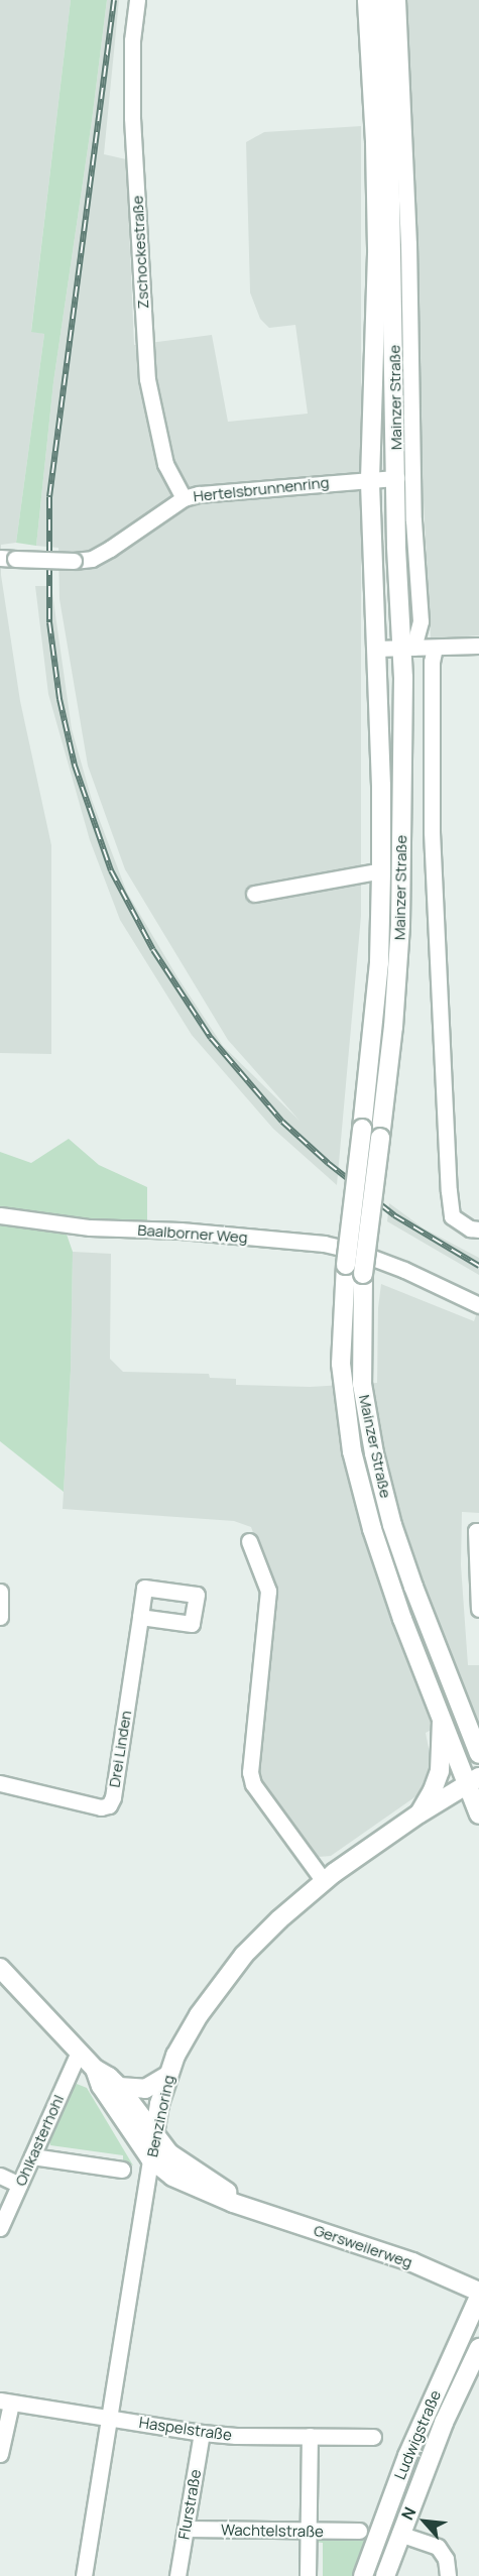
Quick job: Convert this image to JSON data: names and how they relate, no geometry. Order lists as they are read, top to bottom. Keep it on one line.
{"streets":{"main road":["Mainzer Straße","Benzinoring","Gersweilerweg","Ludwigstraße"],"street":["Zschockestraße","Hertelsbrunnenring","Baalborner Weg","Drei Linden","Ohlkasterhohl","Haspelstraße","Flurstraße","Wachtelstraße"]},"crossings":[["Zschockestraße","Hertelsbrunnenring"],["Mainzer Straße","Hertelsbrunnenring"],["Mainzer Straße","Benzinoring"],["Benzinoring","Gersweilerweg"],["Benzinoring","Haspelstraße"],["Ohlkasterhohl","Gersweilerweg"],["Gersweilerweg","Ludwigstraße"],["Haspelstraße","Flurstraße"],["Flurstraße","Wachtelstraße"]],"north":"top left"}
